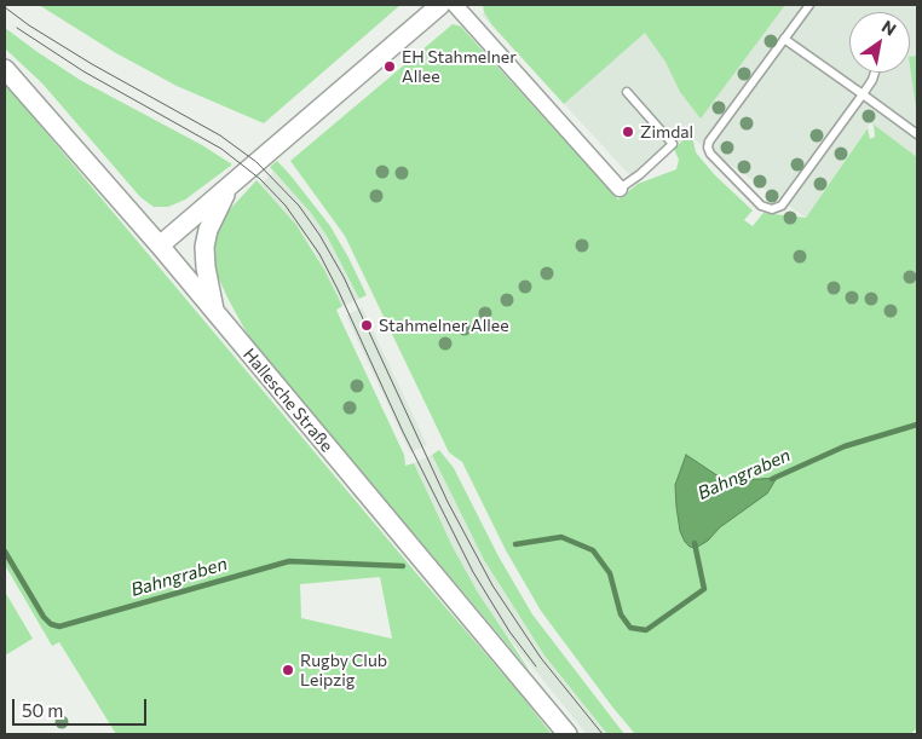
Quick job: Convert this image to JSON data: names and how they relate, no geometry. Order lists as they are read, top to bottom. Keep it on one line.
{"streets":{"street":["Hallesche Straße"]},"water":["Bahngraben"],"places":["EH Stahmelner Allee","Zimdal","Stahmelner Allee","Rugby Club Leipzig"],"scale_bar":"50 m","north":"top right"}
